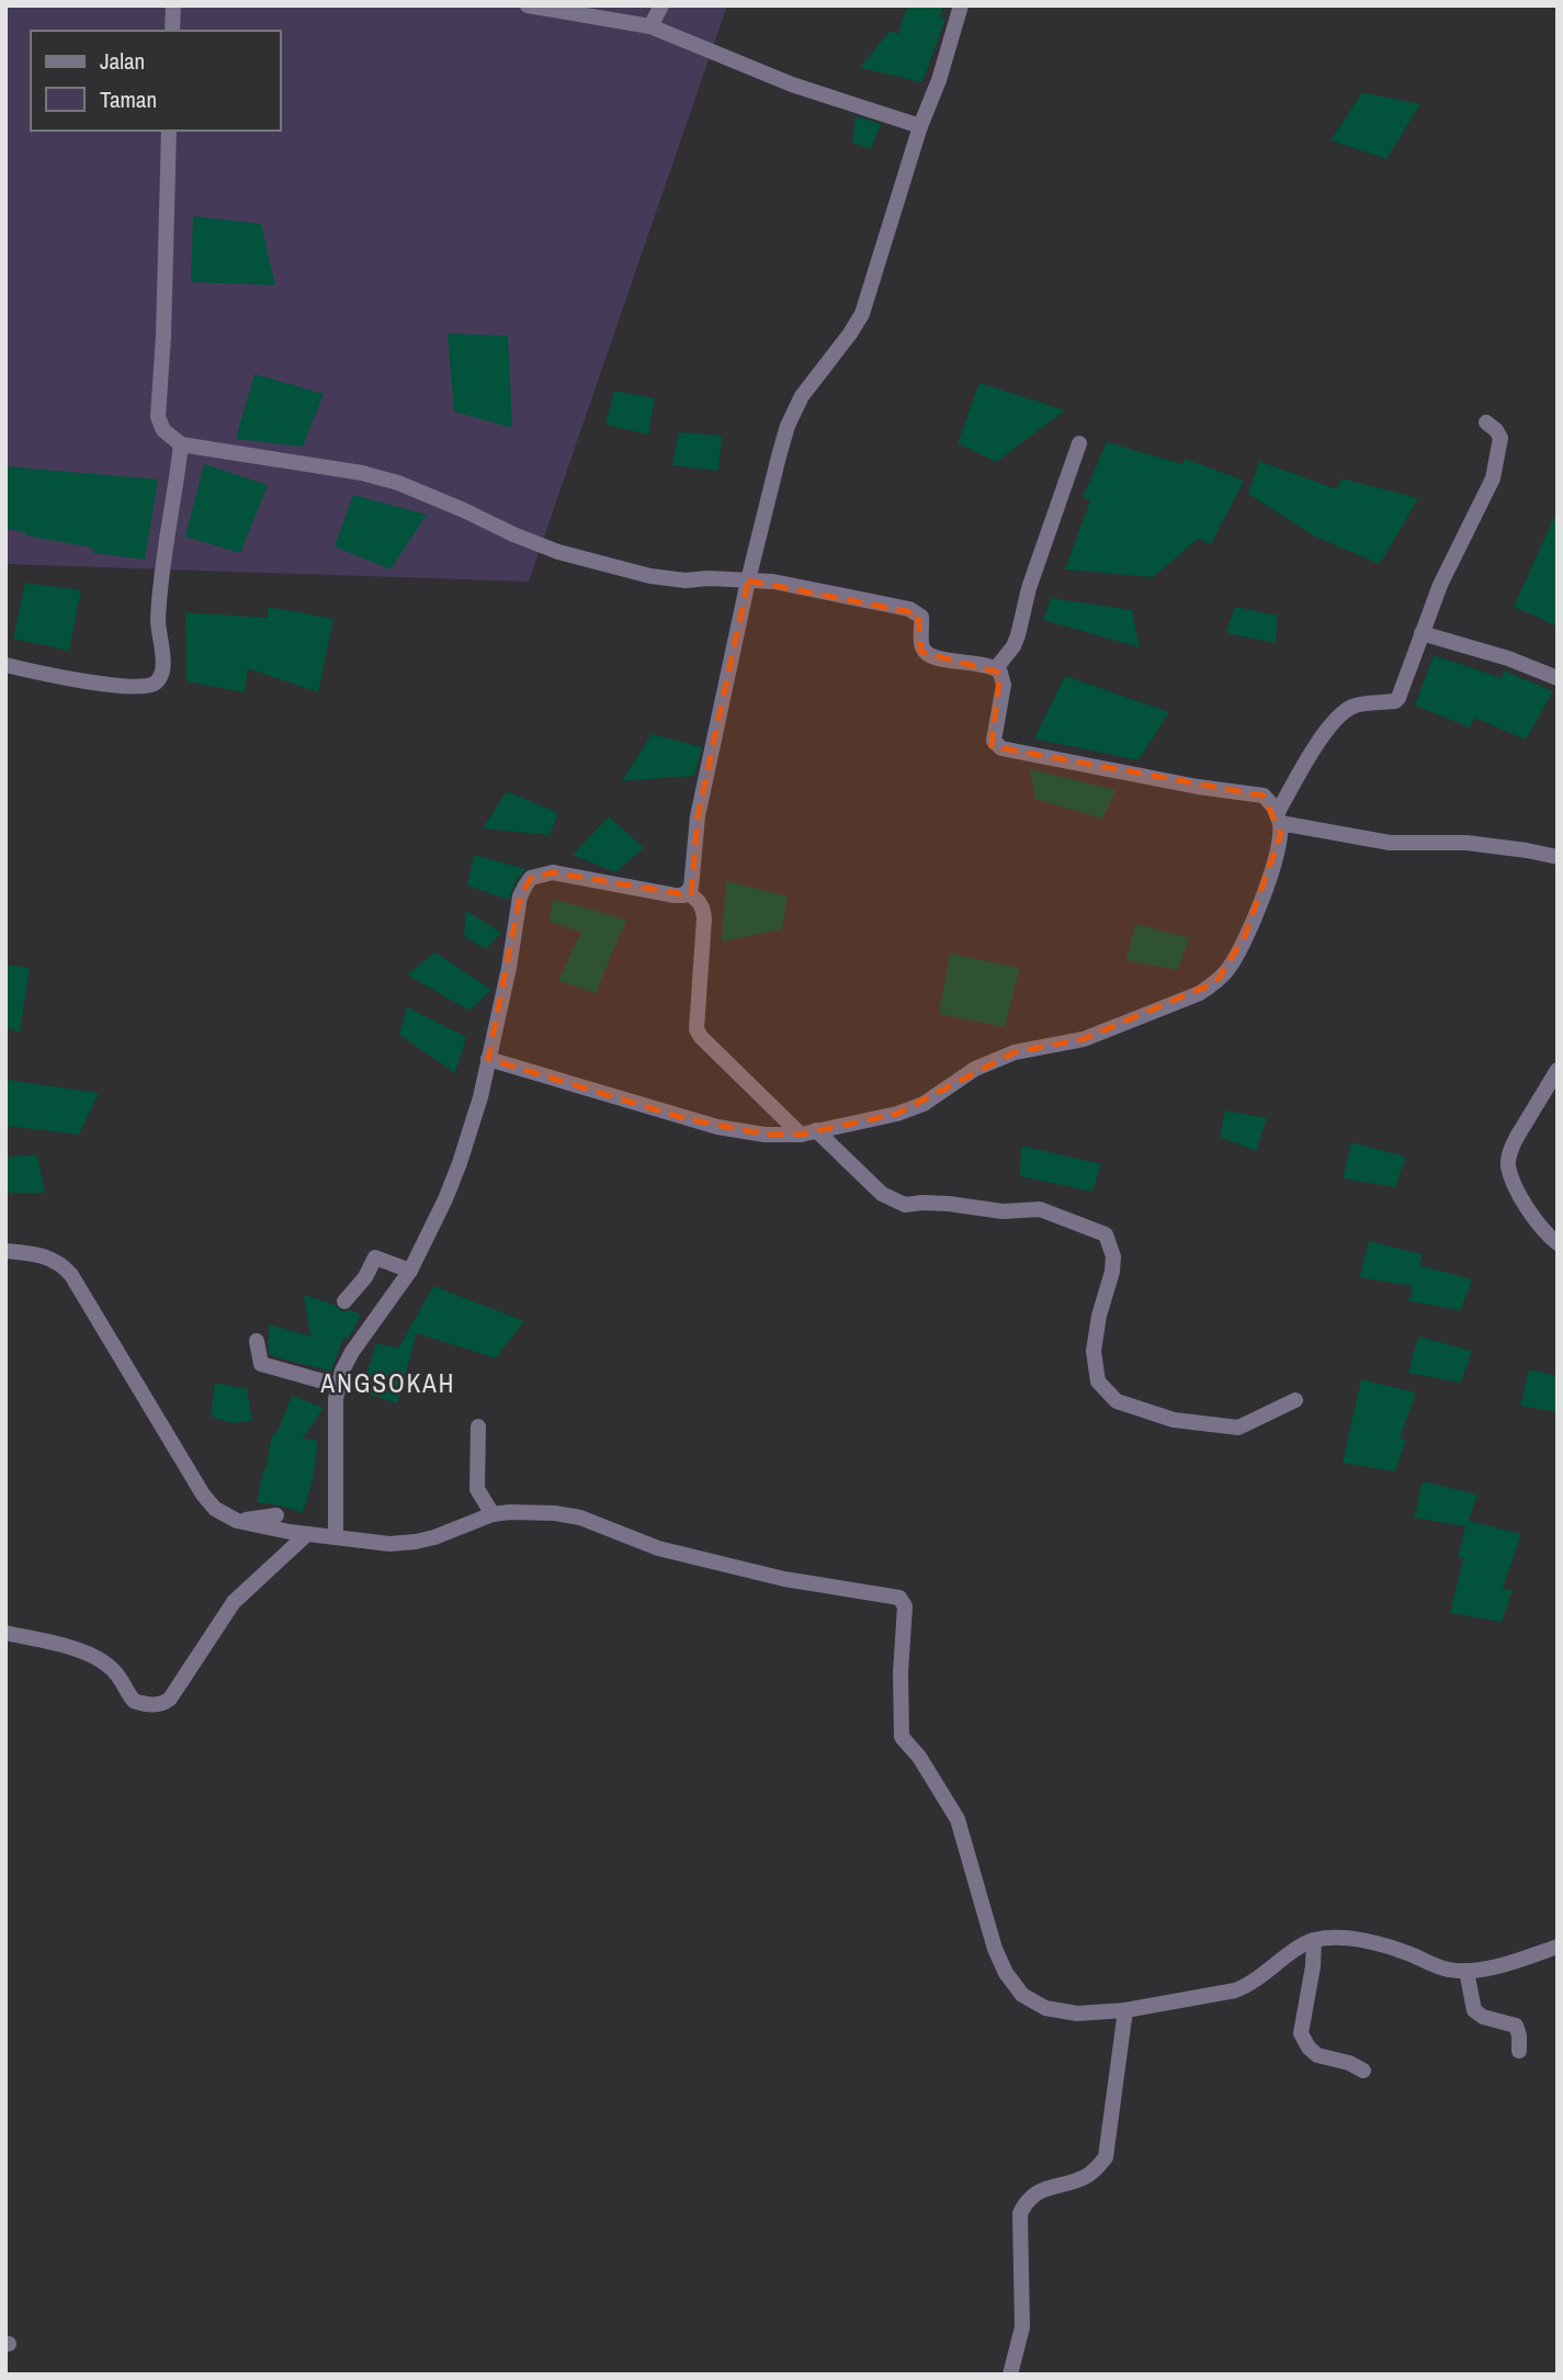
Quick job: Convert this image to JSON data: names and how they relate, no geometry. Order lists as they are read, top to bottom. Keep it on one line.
{"districts":["ANGSOKAH"],"legend":["Jalan","Taman"]}
